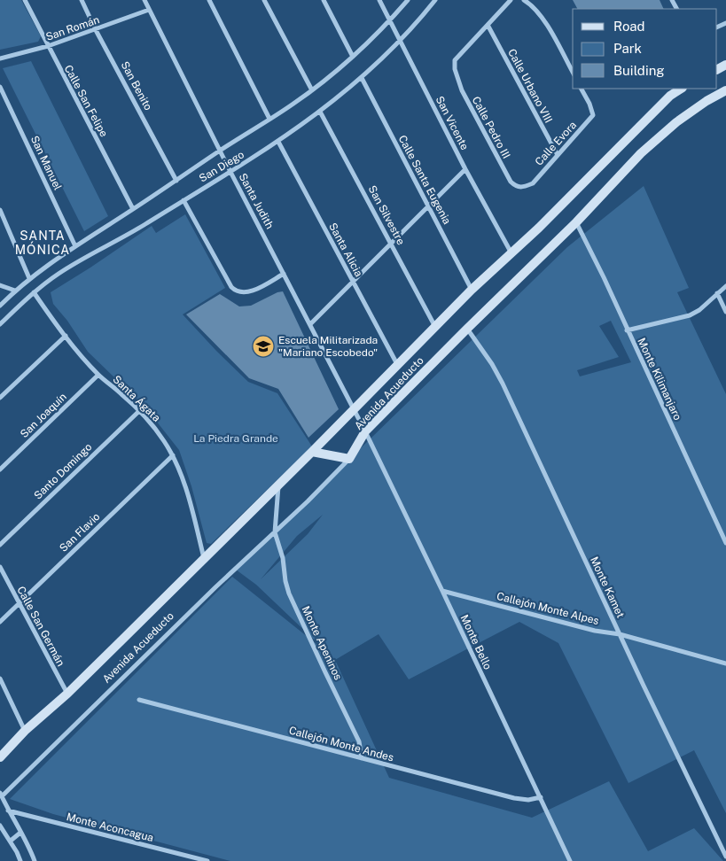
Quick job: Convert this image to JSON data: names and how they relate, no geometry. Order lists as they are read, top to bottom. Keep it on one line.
{"streets":{"street":["San Román","San Benito","Calle Urbano VIII","Calle San Felipe","San Vicente","Calle Pedro III","Calle Evora","San Manuel","San Diego","Calle Santa Eugenia","Santa Judith","San Silvestre","Santa Alicia","Monte Kilimanjaro","Avenida Acueducto","Santa Ágata","San Joaquín","Santo Domingo","San Flavio","Monte Kamet","Callejón Monte Alpes","Calle San Germán","Monte Bello","Monte Apeninos","Callejón Monte Andes","Monte Aconcagua"]},"crossings":[["San Román","San Benito"],["San Román","Calle San Felipe"],["San Román","Santa Judith"],["San Benito","San Diego"],["Calle Urbano VIII","Calle Pedro III"],["Calle Urbano VIII","Calle Evora"],["Calle San Felipe","San Diego"],["San Vicente","San Diego"],["San Vicente","Avenida Acueducto"],["Calle Pedro III","Calle Evora"],["San Manuel","San Diego"],["San Diego","Calle Santa Eugenia"],["San Diego","Santa Judith"],["San Diego","San Silvestre"],["San Diego","Santa Alicia"],["San Diego","Santa Ágata"],["Calle Santa Eugenia","Avenida Acueducto"],["Santa Judith","Avenida Acueducto"],["Santa Judith","Monte Bello"],["San Silvestre","Avenida Acueducto"],["Santa Alicia","Avenida Acueducto"],["Monte Kilimanjaro","Avenida Acueducto"],["Avenida Acueducto","Santa Ágata"],["Avenida Acueducto","Monte Kamet"],["Avenida Acueducto","Calle San Germán"],["Avenida Acueducto","Monte Bello"],["Avenida Acueducto","Monte Apeninos"],["Santa Ágata","San Joaquín"],["Santa Ágata","Santo Domingo"],["Santa Ágata","San Flavio"],["San Flavio","Calle San Germán"],["Monte Kamet","Callejón Monte Alpes"],["Callejón Monte Alpes","Monte Bello"],["Monte Bello","Callejón Monte Andes"],["Monte Apeninos","Callejón Monte Andes"]],"districts":["SANTA MÓNICA"],"parks":["La Piedra Grande"],"places":{"school or university":["Escuela Militarizada \"Mariano Escobedo\""]},"legend":["Road","Park","Building"]}
